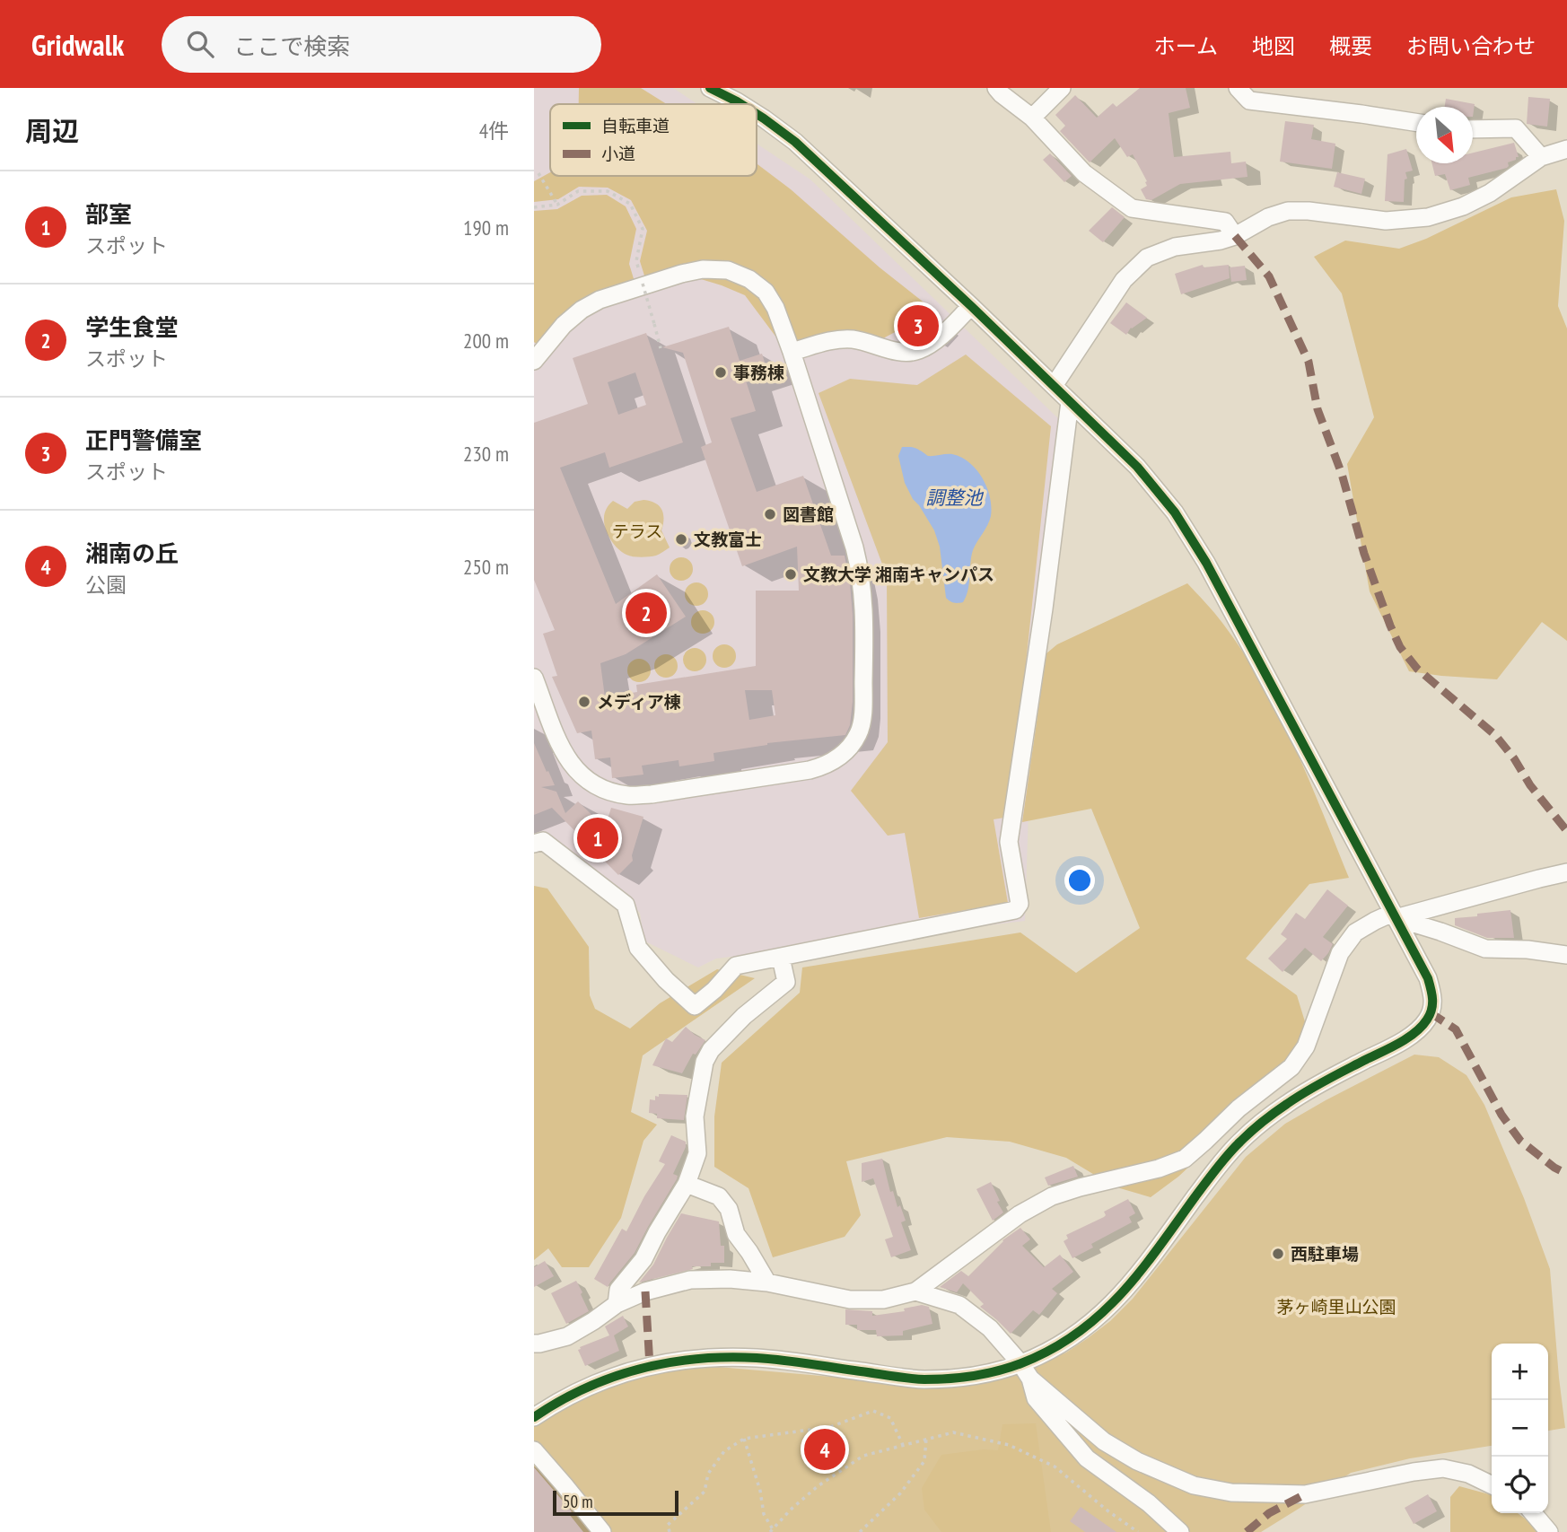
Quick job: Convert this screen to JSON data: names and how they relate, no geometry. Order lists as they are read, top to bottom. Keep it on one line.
{"water":["調整池"],"parks":["テラス","茅ヶ崎里山公園"],"places":["事務棟","図書館","文教富士","文教大学 湘南キャンパス","メディア棟","西駐車場"],"legend":["自転車道","小道"],"scale_bar":"50 m","north":"bottom right","page":{"header":"Gridwalk","search":"ここで検索","nav":["ホーム","地図","概要","お問い合わせ"],"heading":["周辺","4件"],"list":[{"mark":"1","name":"部室","note":"スポット","value":"190 m"},{"mark":"2","name":"学生食堂","note":"スポット","value":"200 m"},{"mark":"3","name":"正門警備室","note":"スポット","value":"230 m"},{"mark":"4","name":"湘南の丘","note":"公園","value":"250 m"}],"pins":["3","2","1","4"],"map_buttons":["+","−"],"scale":"50 m"}}
